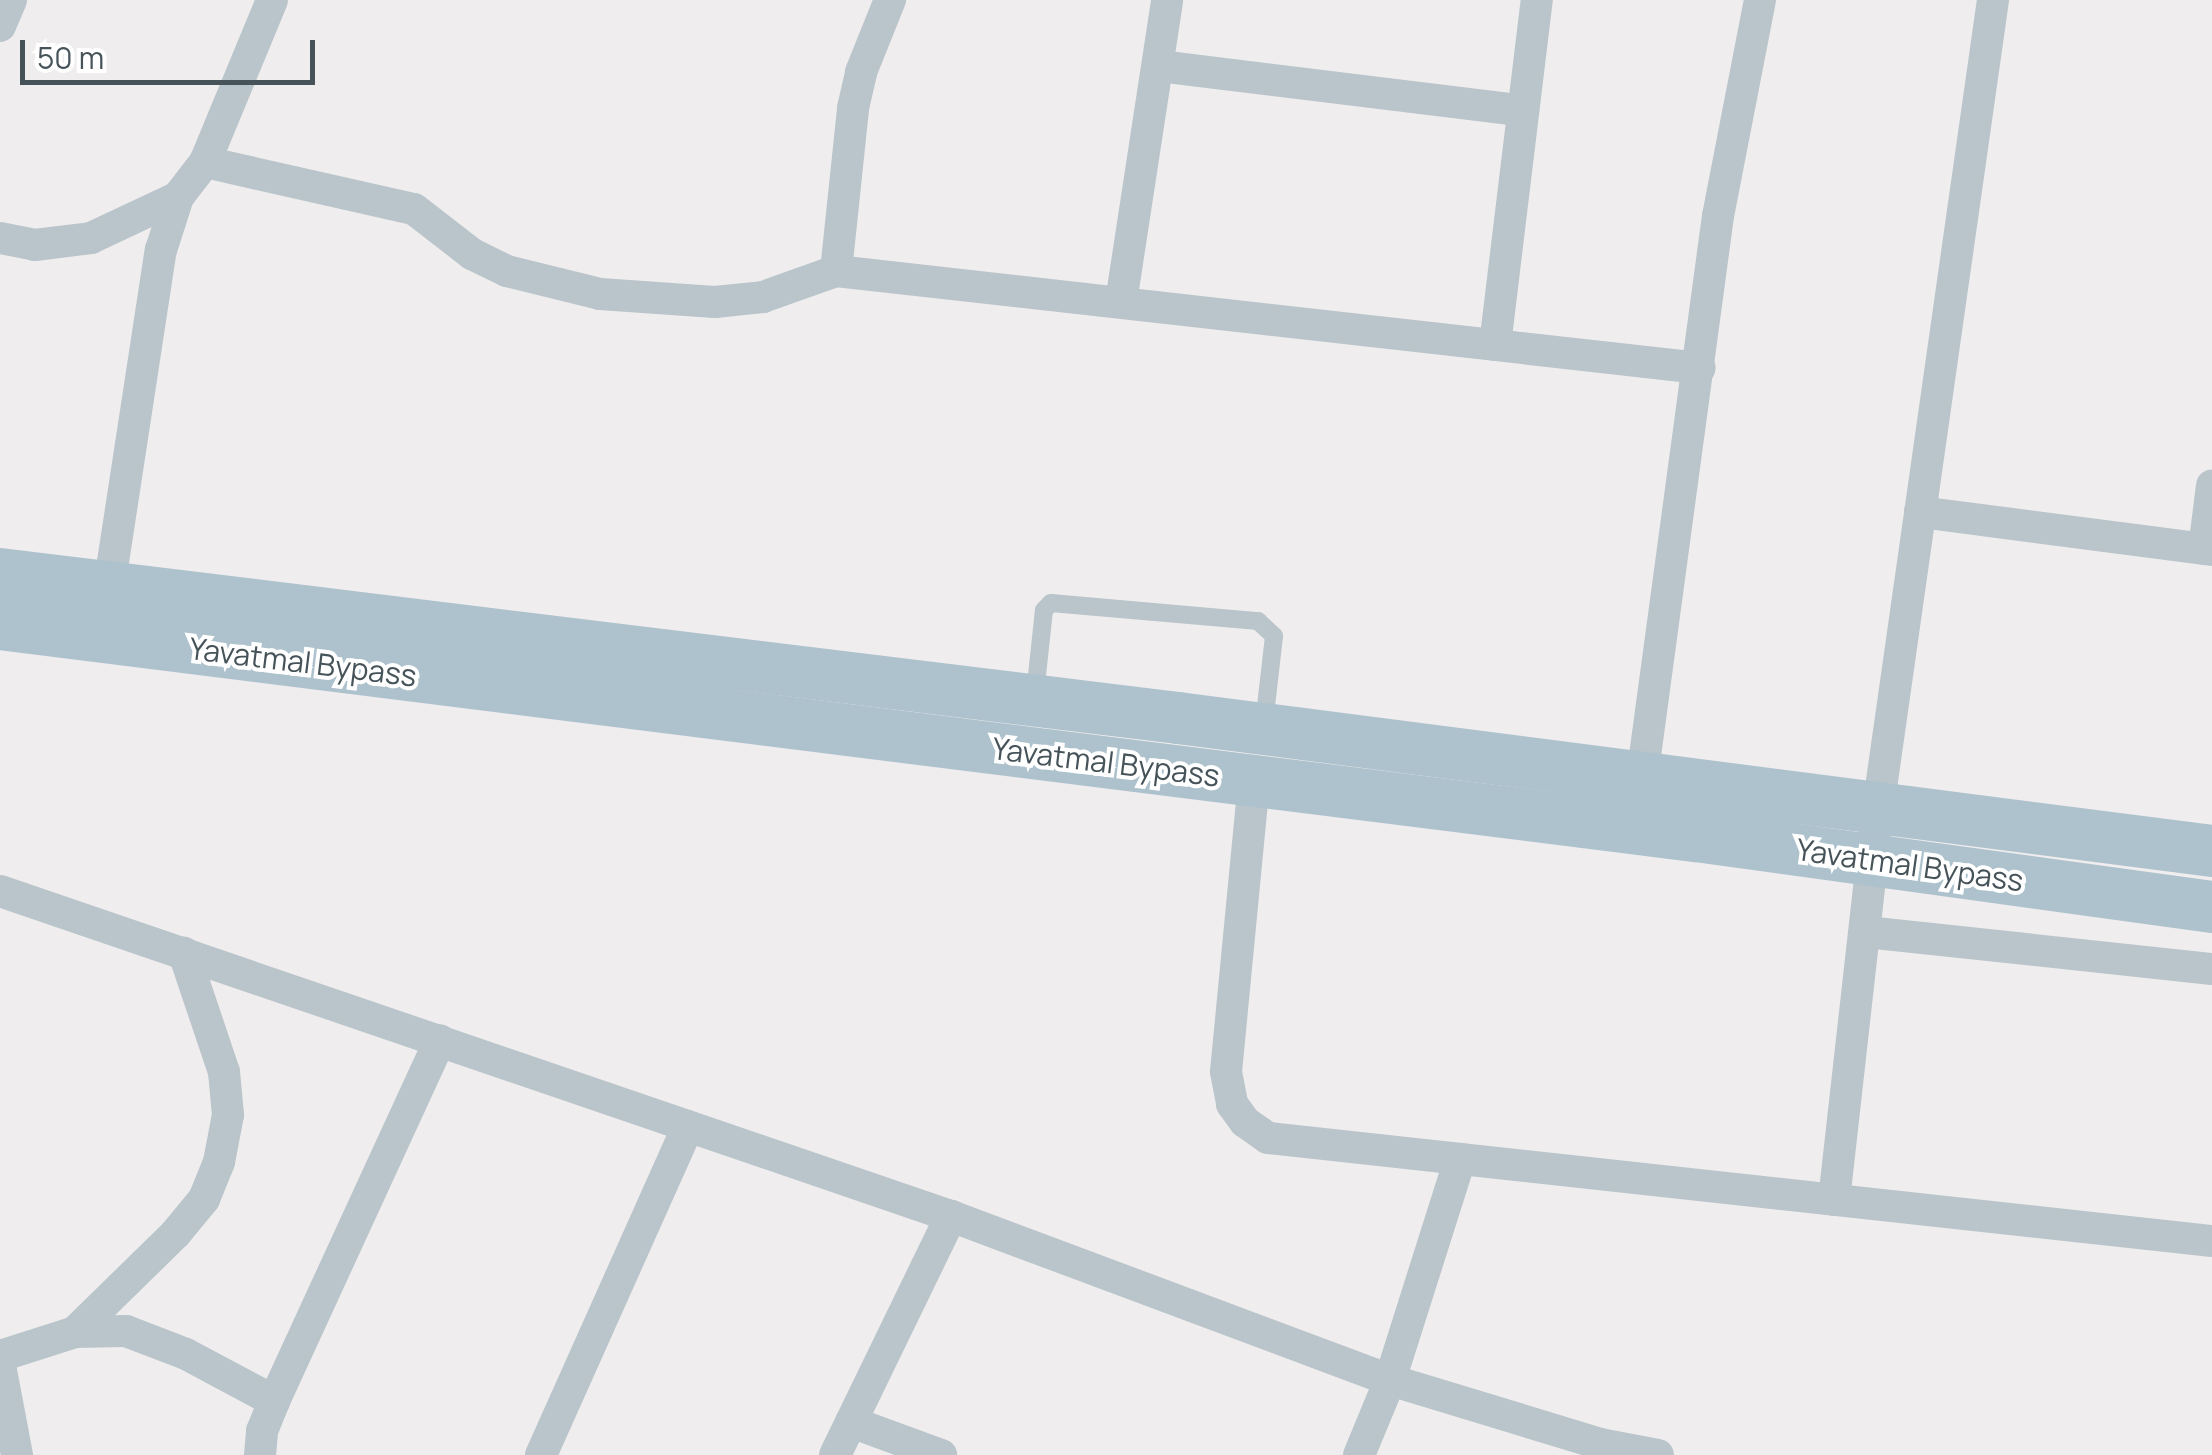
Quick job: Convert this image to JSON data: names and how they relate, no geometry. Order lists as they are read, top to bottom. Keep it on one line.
{"streets":{"main road":["Yavatmal Bypass"]},"scale_bar":"50 m"}
